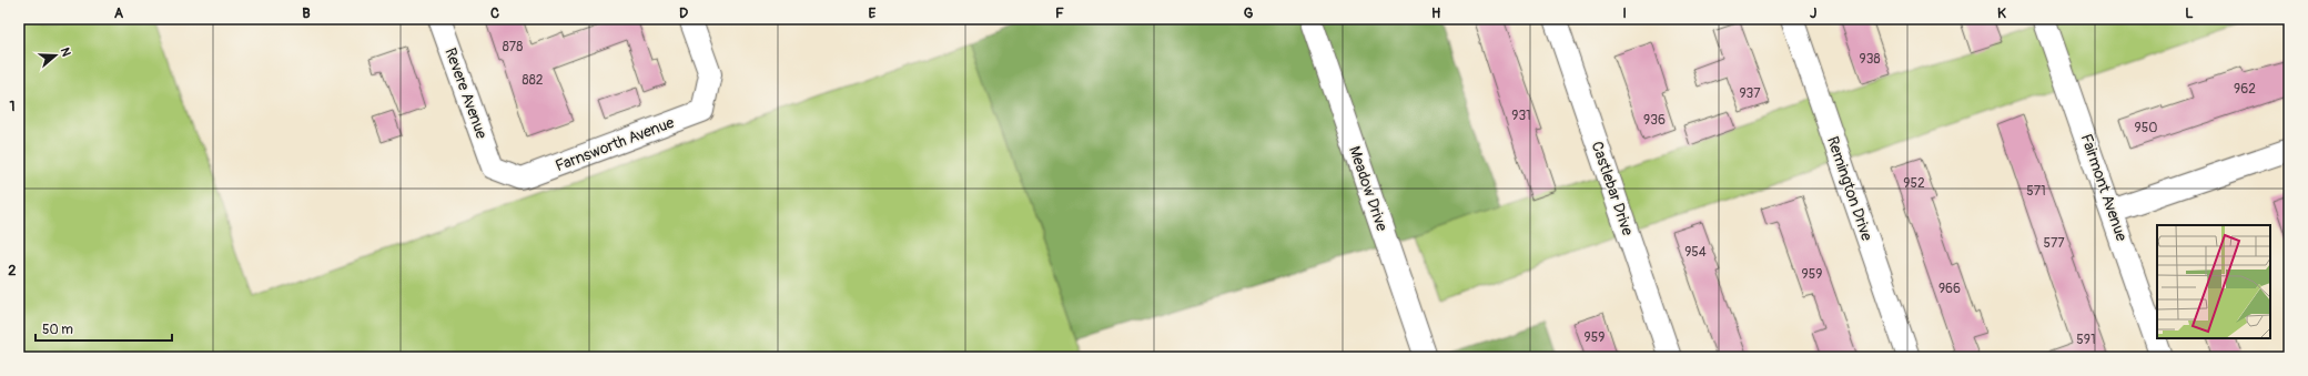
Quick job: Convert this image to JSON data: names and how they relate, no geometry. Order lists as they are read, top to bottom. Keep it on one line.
{"streets":{"street":["Revere Avenue","Farnsworth Avenue","Fairmont Avenue","Meadow Drive","Castlebar Drive","Remington Drive"]},"crossings":[["Revere Avenue","Farnsworth Avenue"]],"house_numbers":["878","938","882","962","937","931","936","950","952","571","577","954","959","966","959","591"],"scale_bar":"50 m","north":"right","grid":{"columns":["A","B","C","D","E","F","G","H","I","J","K","L"],"rows":["1","2"]}}
